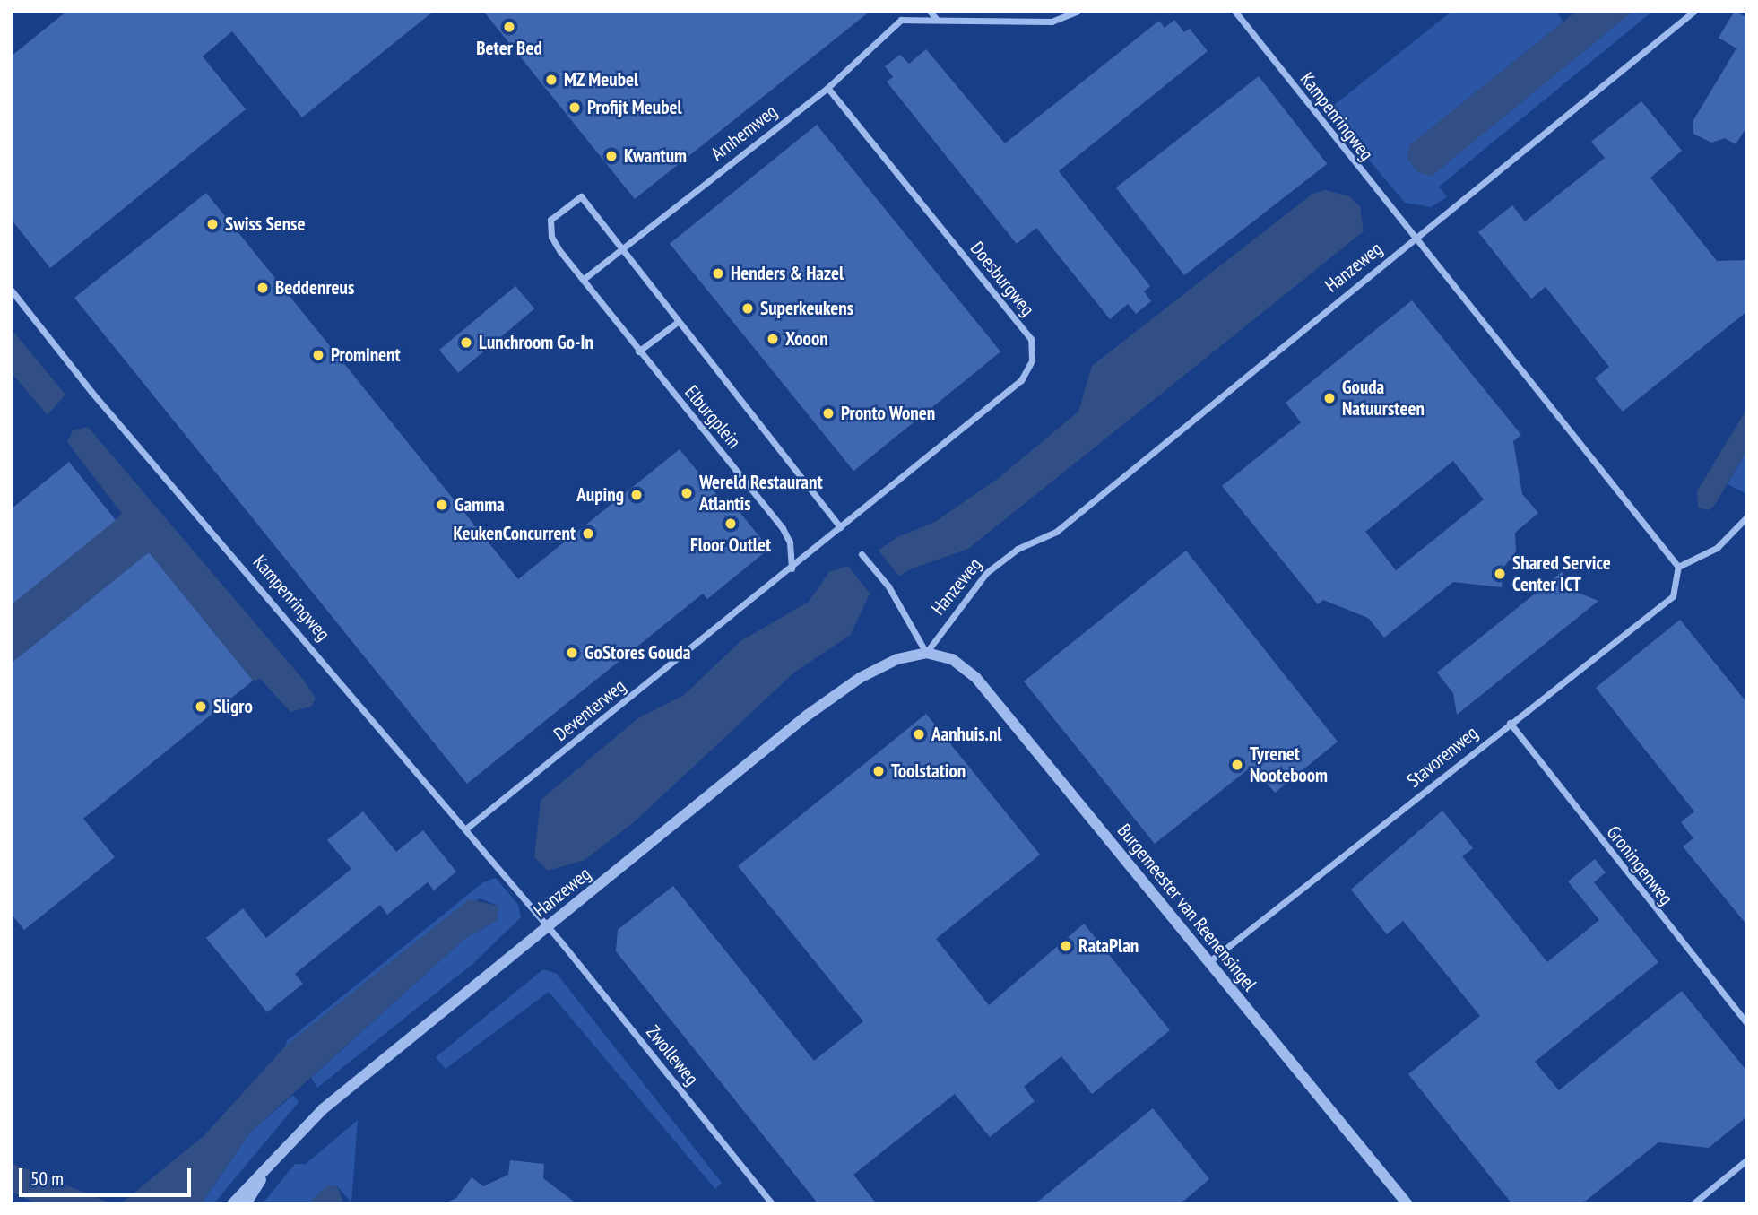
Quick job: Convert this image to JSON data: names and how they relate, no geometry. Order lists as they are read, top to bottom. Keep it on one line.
{"streets":{"street":["Kampenringweg","Arnhemweg","Hanzeweg","Doesburgweg","Elburgplein","Deventerweg","Stavorenweg","Groningenweg","Burgemeester van Reenensingel","Zwolleweg"]},"crossings":[["Kampenringweg","Hanzeweg"],["Kampenringweg","Deventerweg"],["Kampenringweg","Zwolleweg"],["Arnhemweg","Doesburgweg"],["Arnhemweg","Elburgplein"],["Hanzeweg","Burgemeester van Reenensingel"],["Hanzeweg","Zwolleweg"],["Doesburgweg","Elburgplein"],["Doesburgweg","Deventerweg"],["Elburgplein","Deventerweg"],["Stavorenweg","Groningenweg"],["Stavorenweg","Burgemeester van Reenensingel"]],"places":["Beter Bed","MZ Meubel","Profijt Meubel","Kwantum","Swiss Sense","Henders & Hazel","Beddenreus","Superkeukens","Xooon","Lunchroom Go-In","Prominent","Gouda Natuursteen","Pronto Wonen","Wereld Restaurant Atlantis","Auping","Gamma","Floor Outlet","KeukenConcurrent","Shared Service Center ICT","GoStores Gouda","Sligro","Aanhuis.nl","Tyrenet Nooteboom","Toolstation","RataPlan"],"scale_bar":"50 m"}
